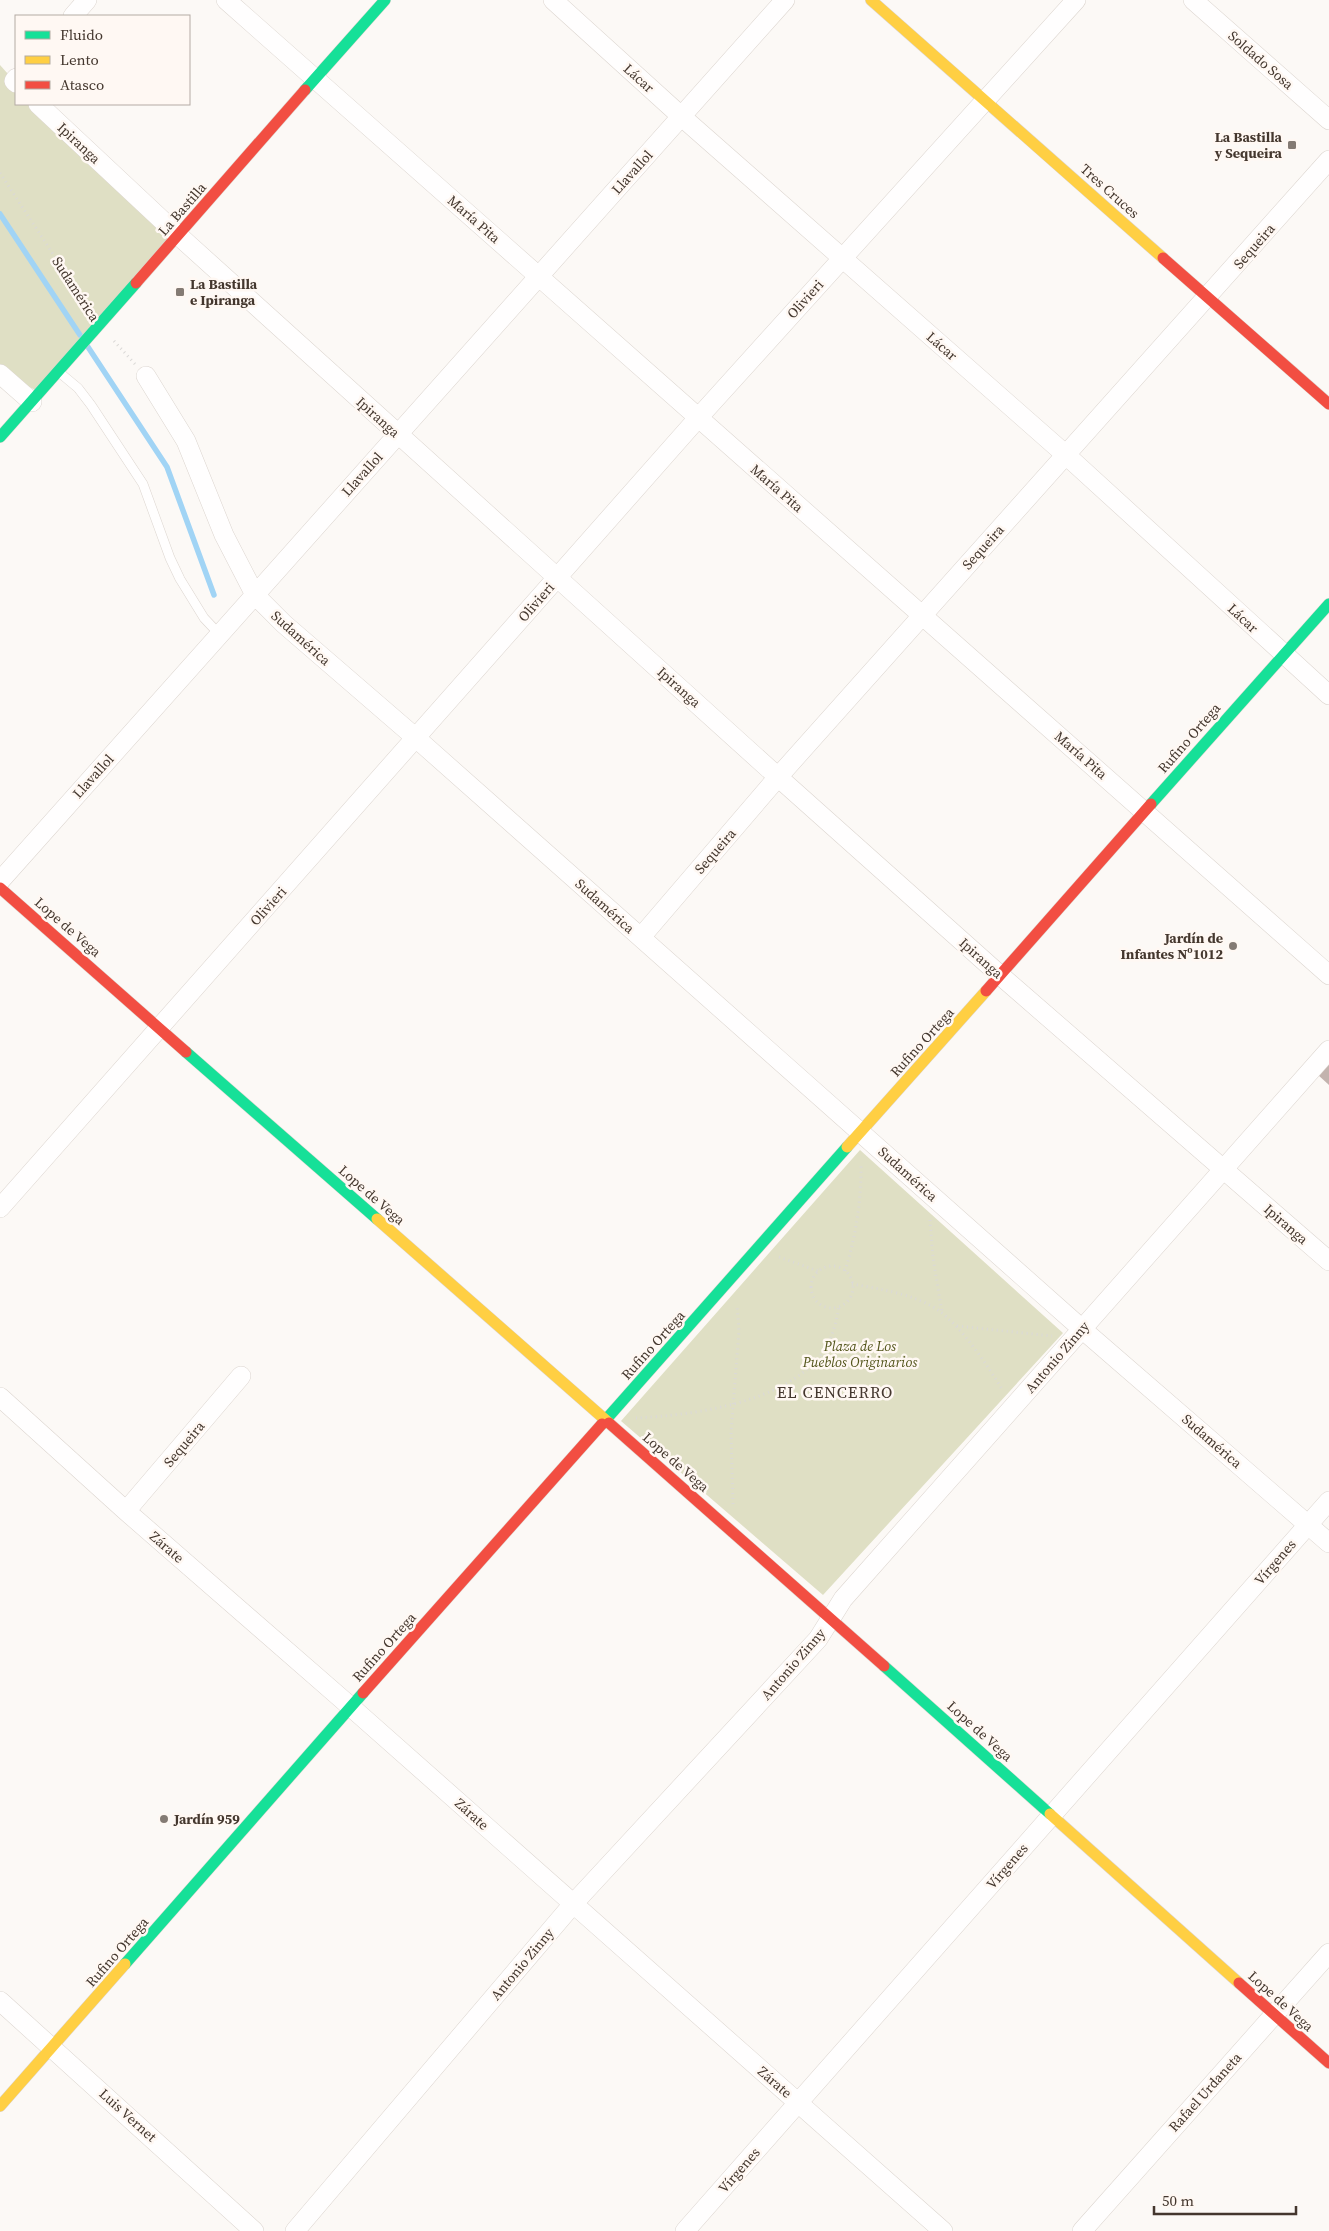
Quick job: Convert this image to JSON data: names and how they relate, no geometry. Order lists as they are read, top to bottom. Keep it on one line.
{"streets":{"street":["Soldado Sosa","Lácar","Ipiranga","Llavallol","Tres Cruces","La Bastilla","María Pita","Sequeira","Sudamérica","Olivieri","Rufino Ortega","Lope de Vega","Antonio Zinny","Zárate","Vírgenes","Rafael Urdaneta","Luis Vernet"]},"crossings":[["Lácar","Llavallol"],["Lácar","Sequeira"],["Lácar","Olivieri"],["Lácar","Rufino Ortega"],["Ipiranga","Llavallol"],["Ipiranga","La Bastilla"],["Ipiranga","Sequeira"],["Ipiranga","Olivieri"],["Ipiranga","Rufino Ortega"],["Ipiranga","Antonio Zinny"],["Llavallol","María Pita"],["Llavallol","Sudamérica"],["Tres Cruces","Sequeira"],["Tres Cruces","Olivieri"],["La Bastilla","María Pita"],["La Bastilla","Sudamérica"],["María Pita","Sequeira"],["María Pita","Olivieri"],["María Pita","Rufino Ortega"],["Sequeira","Sudamérica"],["Sequeira","Zárate"],["Sudamérica","Olivieri"],["Sudamérica","Rufino Ortega"],["Sudamérica","Antonio Zinny"],["Sudamérica","Vírgenes"],["Olivieri","Lope de Vega"],["Rufino Ortega","Lope de Vega"],["Rufino Ortega","Zárate"],["Rufino Ortega","Luis Vernet"],["Lope de Vega","Antonio Zinny"],["Lope de Vega","Vírgenes"],["Lope de Vega","Rafael Urdaneta"],["Antonio Zinny","Zárate"],["Zárate","Vírgenes"]],"districts":["EL CENCERRO"],"parks":["Plaza de Los Pueblos Originarios"],"places":{"transit":["La Bastilla y Sequeira","La Bastilla e Ipiranga"],"other":["Jardín de Infantes Nº1012","Jardín 959"]},"legend":["Fluido","Lento","Atasco"],"scale_bar":"50 m"}
